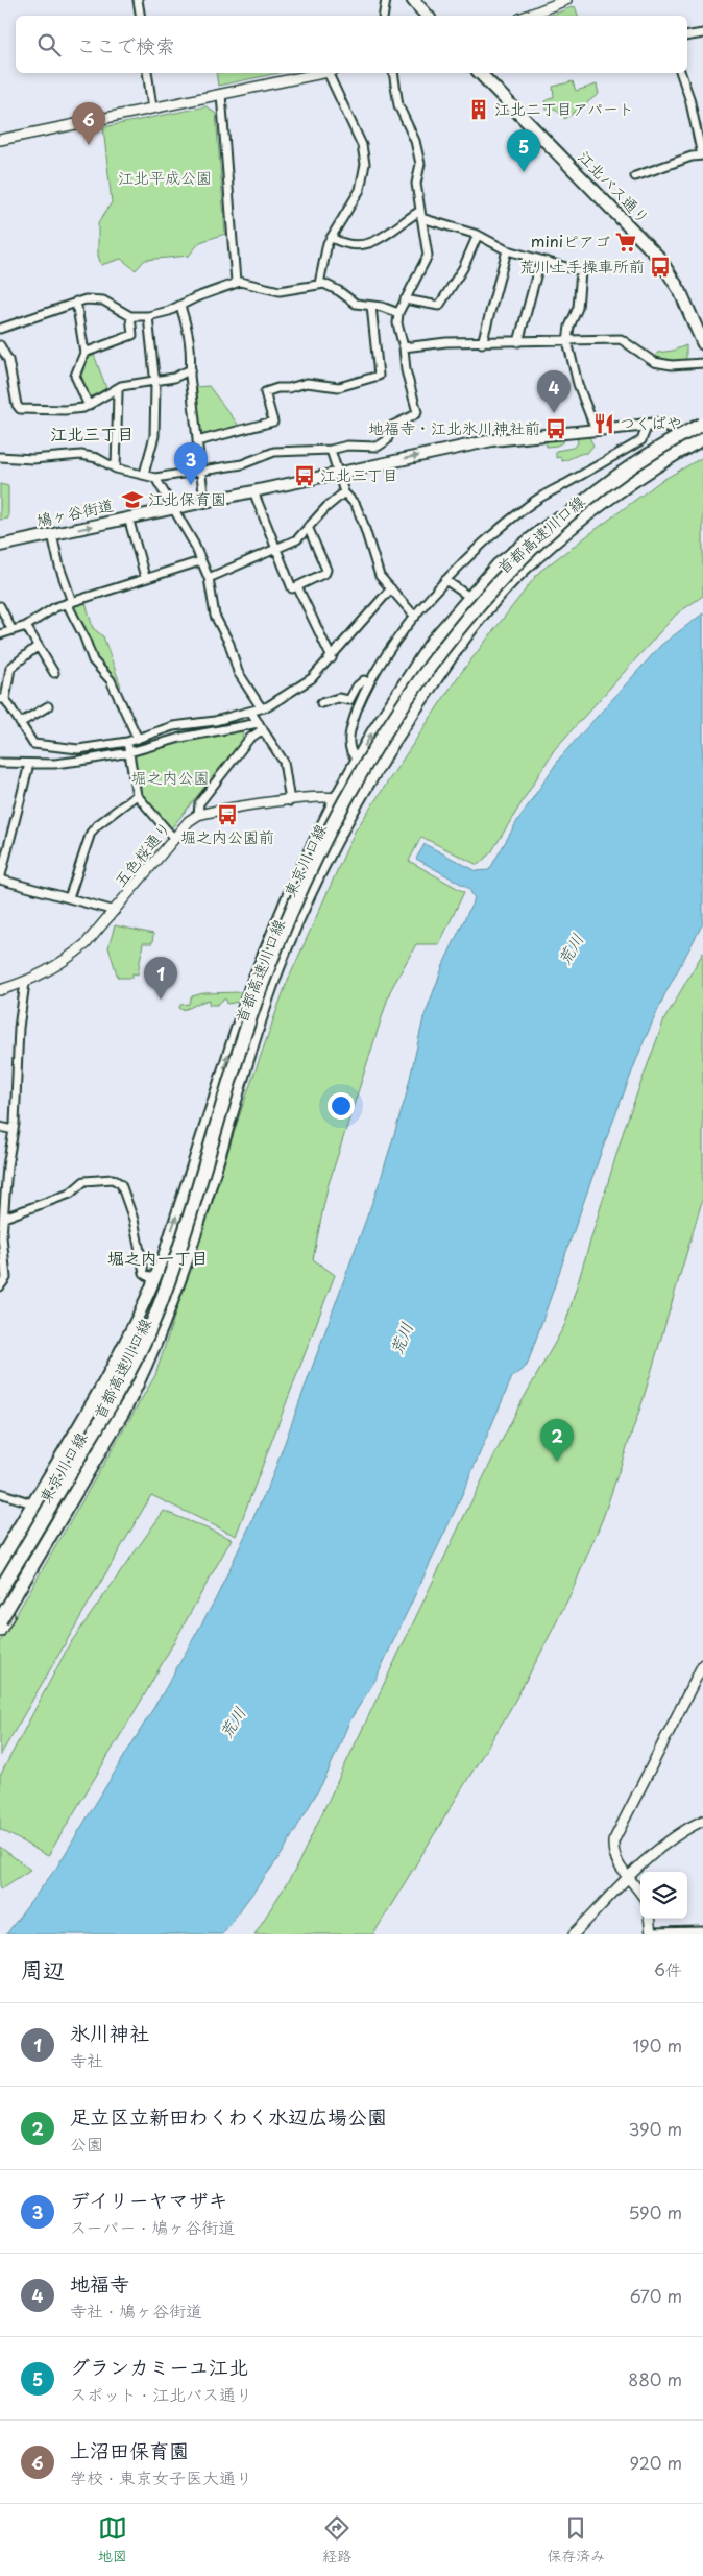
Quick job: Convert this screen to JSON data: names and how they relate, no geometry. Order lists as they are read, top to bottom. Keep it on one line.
{"streets":{"highway":["首都高速川口線"],"main road":["江北バス通り","鳩ヶ谷街道","東京川口線"],"street":["五色桜通り"]},"crossings":[["鳩ヶ谷街道","東京川口線"],["首都高速川口線","東京川口線"]],"one_way":["鳩ヶ谷街道"],"districts":["江北三丁目","堀之内一丁目"],"water":["荒川"],"parks":["江北平成公園","堀之内公園"],"places":{"building":["江北二丁目アパート"],"supermarket":["miniピアゴ"],"bus stop":["荒川土手操車所前","地福寺・江北氷川神社前","江北三丁目","堀之内公園前"],"restaurant":["つくばや"],"school or university":["江北保育園"]},"page":{"search":"ここで検索","pins":["6","5","4","3","1","2"],"heading":["周辺","6件"],"list":[{"mark":"1","name":"氷川神社","note":"寺社","value":"190 m"},{"mark":"2","name":"足立区立新田わくわく水辺広場公園","note":"公園","value":"390 m"},{"mark":"3","name":"デイリーヤマザキ","note":"スーパー · 鳩ヶ谷街道","value":"590 m"},{"mark":"4","name":"地福寺","note":"寺社 · 鳩ヶ谷街道","value":"670 m"},{"mark":"5","name":"グランカミーユ江北","note":"スポット · 江北バス通り","value":"880 m"},{"mark":"6","name":"上沼田保育園","note":"学校 · 東京女子医大通り","value":"920 m"}],"nav":["地図","経路","保存済み"]}}
